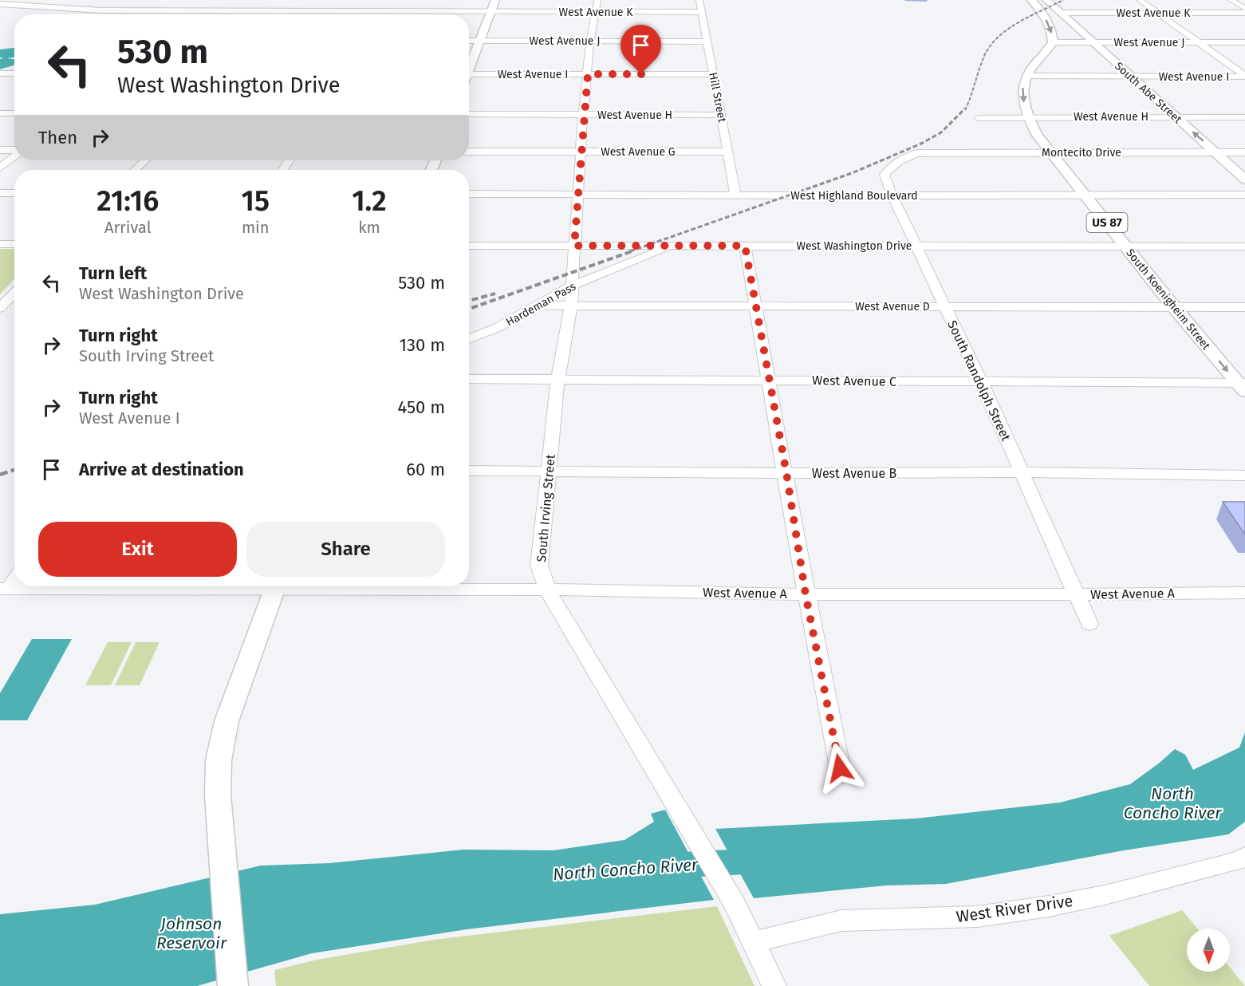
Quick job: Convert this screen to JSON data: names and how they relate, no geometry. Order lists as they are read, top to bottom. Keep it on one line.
{"streets":{"main road":["South Abe Street","US 87","South Koenigheim Street"],"street":["West Avenue K","West Avenue J","West Avenue I","Hill Street","West Avenue H","West Avenue G","Montecito Drive","West Highland Boulevard","West Washington Drive","Hardeman Pass","West Avenue D","West Avenue C","South Randolph Street","West Avenue B","South Irving Street","West Avenue A","West River Drive"]},"crossings":[["West Avenue K","South Abe Street"],["West Avenue K","Hill Street"],["West Avenue K","South Irving Street"],["West Avenue J","South Abe Street"],["West Avenue J","Hill Street"],["West Avenue J","South Koenigheim Street"],["West Avenue J","South Irving Street"],["West Avenue I","South Abe Street"],["West Avenue I","Hill Street"],["West Avenue I","South Koenigheim Street"],["West Avenue I","South Irving Street"],["South Abe Street","West Avenue H"],["South Abe Street","Montecito Drive"],["Hill Street","West Avenue H"],["Hill Street","West Avenue G"],["Hill Street","West Highland Boulevard"],["West Avenue H","South Koenigheim Street"],["West Avenue H","South Irving Street"],["West Avenue G","South Irving Street"],["Montecito Drive","South Koenigheim Street"],["Montecito Drive","South Randolph Street"],["West Highland Boulevard","South Koenigheim Street"],["West Highland Boulevard","South Randolph Street"],["West Highland Boulevard","South Irving Street"],["West Washington Drive","South Koenigheim Street"],["West Washington Drive","Hardeman Pass"],["West Washington Drive","South Randolph Street"],["West Washington Drive","South Irving Street"],["South Koenigheim Street","West Avenue D"],["South Koenigheim Street","West Avenue C"],["Hardeman Pass","West Avenue D"],["Hardeman Pass","South Irving Street"],["West Avenue D","South Randolph Street"],["West Avenue D","South Irving Street"],["West Avenue C","South Randolph Street"],["West Avenue C","South Irving Street"],["South Randolph Street","West Avenue B"],["South Randolph Street","West Avenue A"],["West Avenue B","South Irving Street"],["South Irving Street","West Avenue A"],["South Irving Street","West River Drive"]],"water":["North Concho River","Johnson Reservoir"],"north":"bottom","page":{"turn":["530 m","West Washington Drive"],"then":"Then","eta":["21:16","Arrival","15","min","1.2","km"],"list":[{"name":"Turn left","note":"West Washington Drive","value":"530 m"},{"name":"Turn right","note":"South Irving Street","value":"130 m"},{"name":"Turn right","note":"West Avenue I","value":"450 m"},{"name":"Arrive at destination","value":"60 m"}],"buttons":["Exit","Share"]}}
